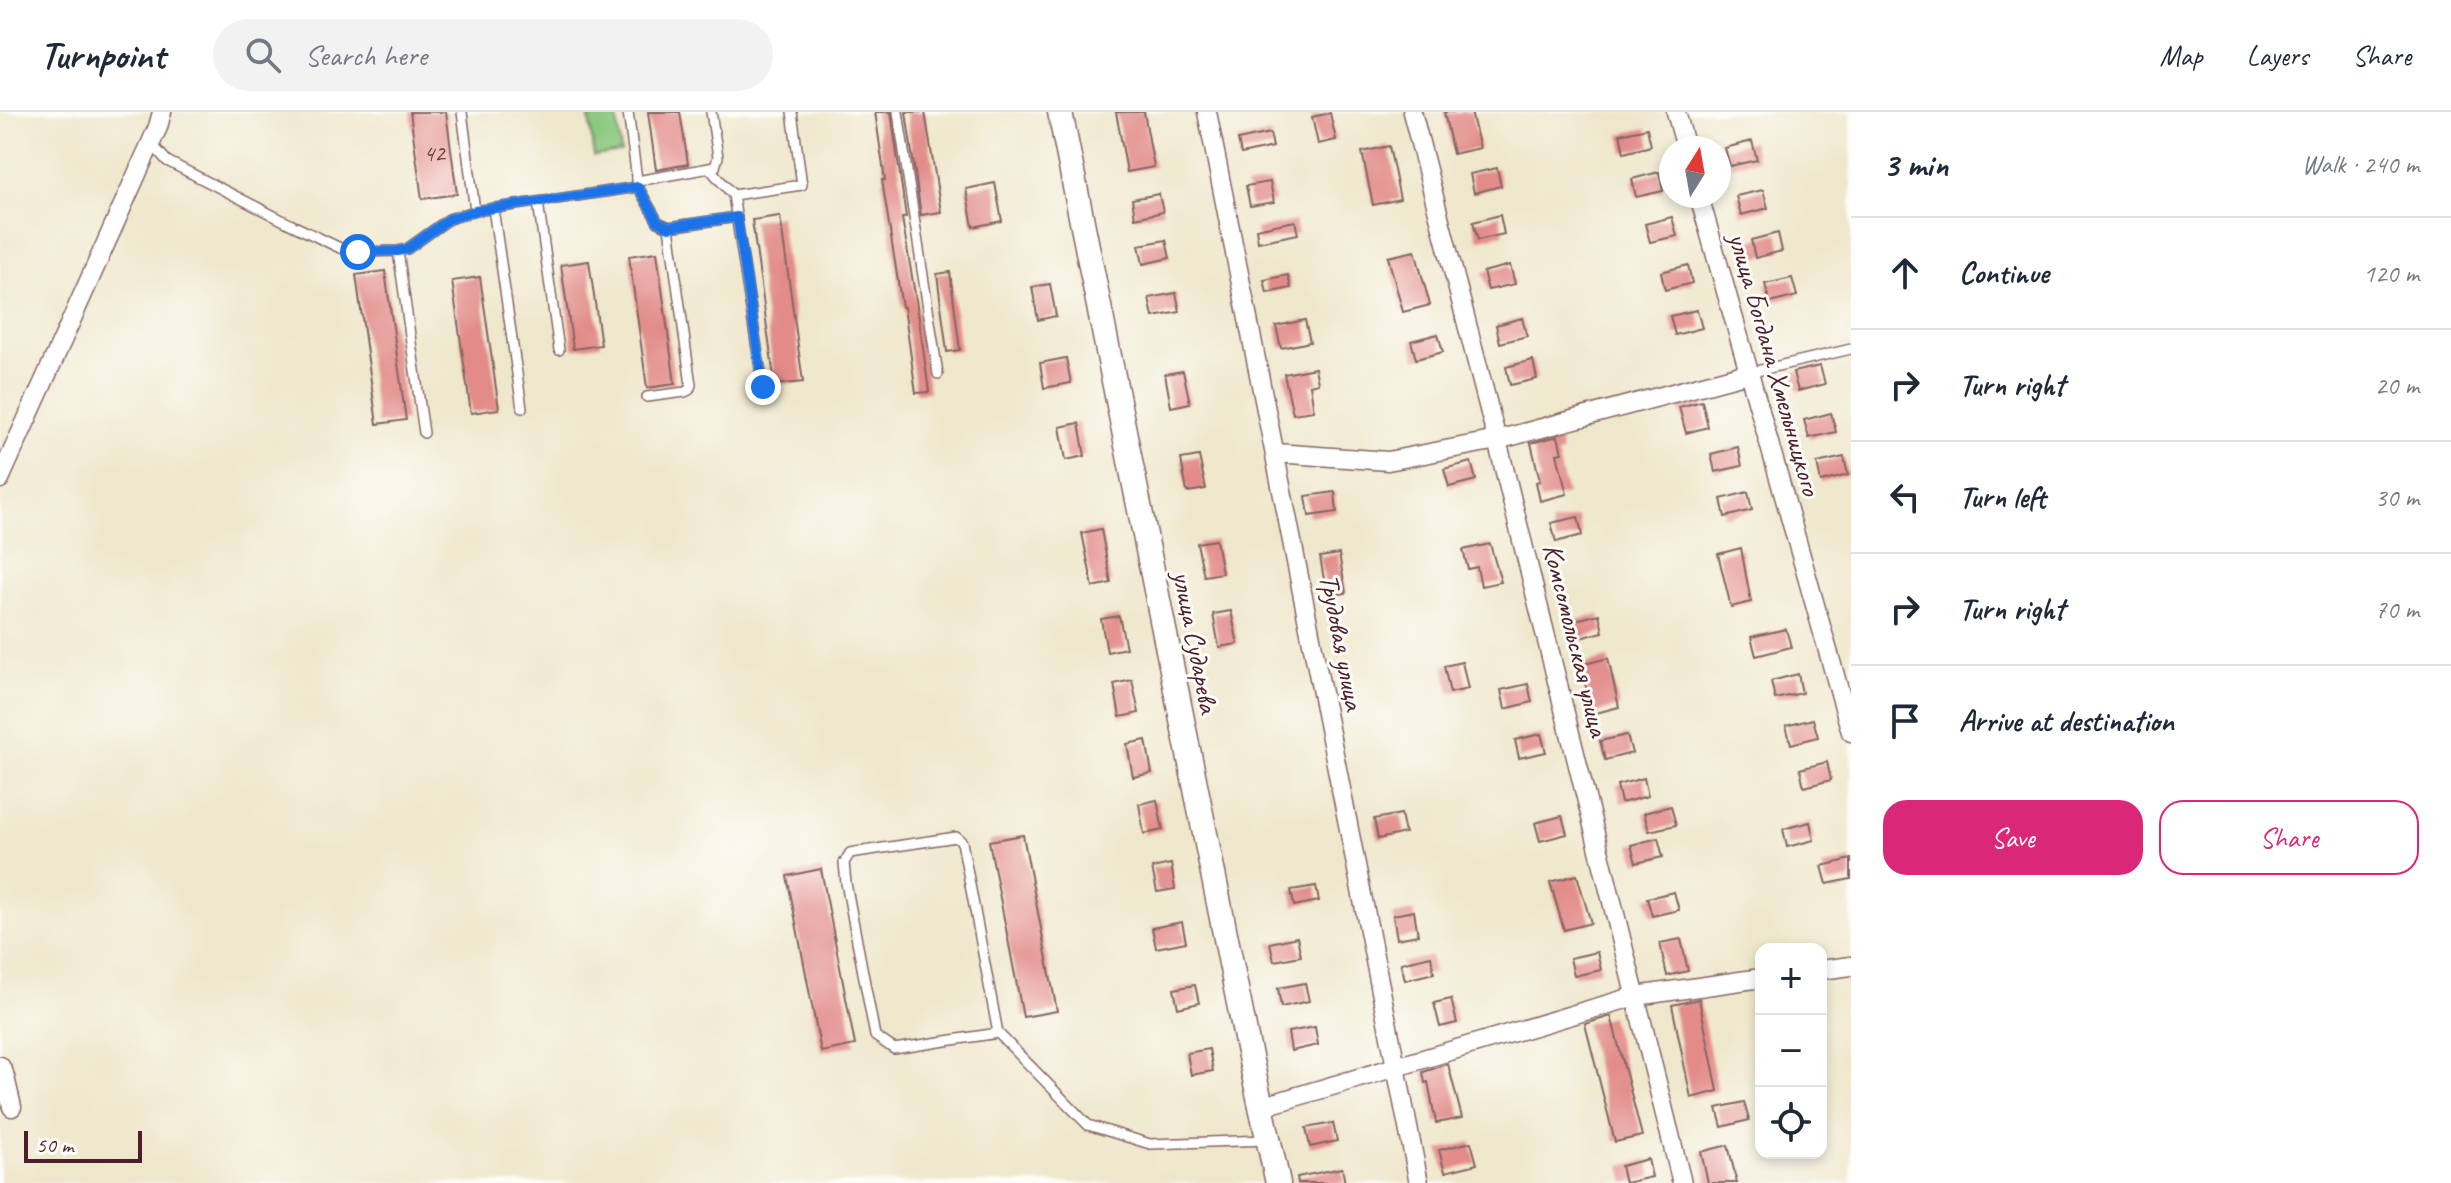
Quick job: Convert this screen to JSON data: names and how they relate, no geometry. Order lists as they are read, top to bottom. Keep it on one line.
{"streets":{"street":["улица Богдана Хмельницкого","Комсомольская улица","улица Сударева","Трудовая улица"]},"house_numbers":["42"],"scale_bar":"50 m","north":"top","page":{"header":"Turnpoint","search":"Search here","nav":["Map","Layers","Share"],"heading":["3 min","Walk · 240 m"],"list":[["Continue","120 m"],["Turn right","20 m"],["Turn left","30 m"],["Turn right","70 m"],"Arrive at destination"],"buttons":["Save","Share"],"map_buttons":["+","−"],"scale":"50 m"}}
